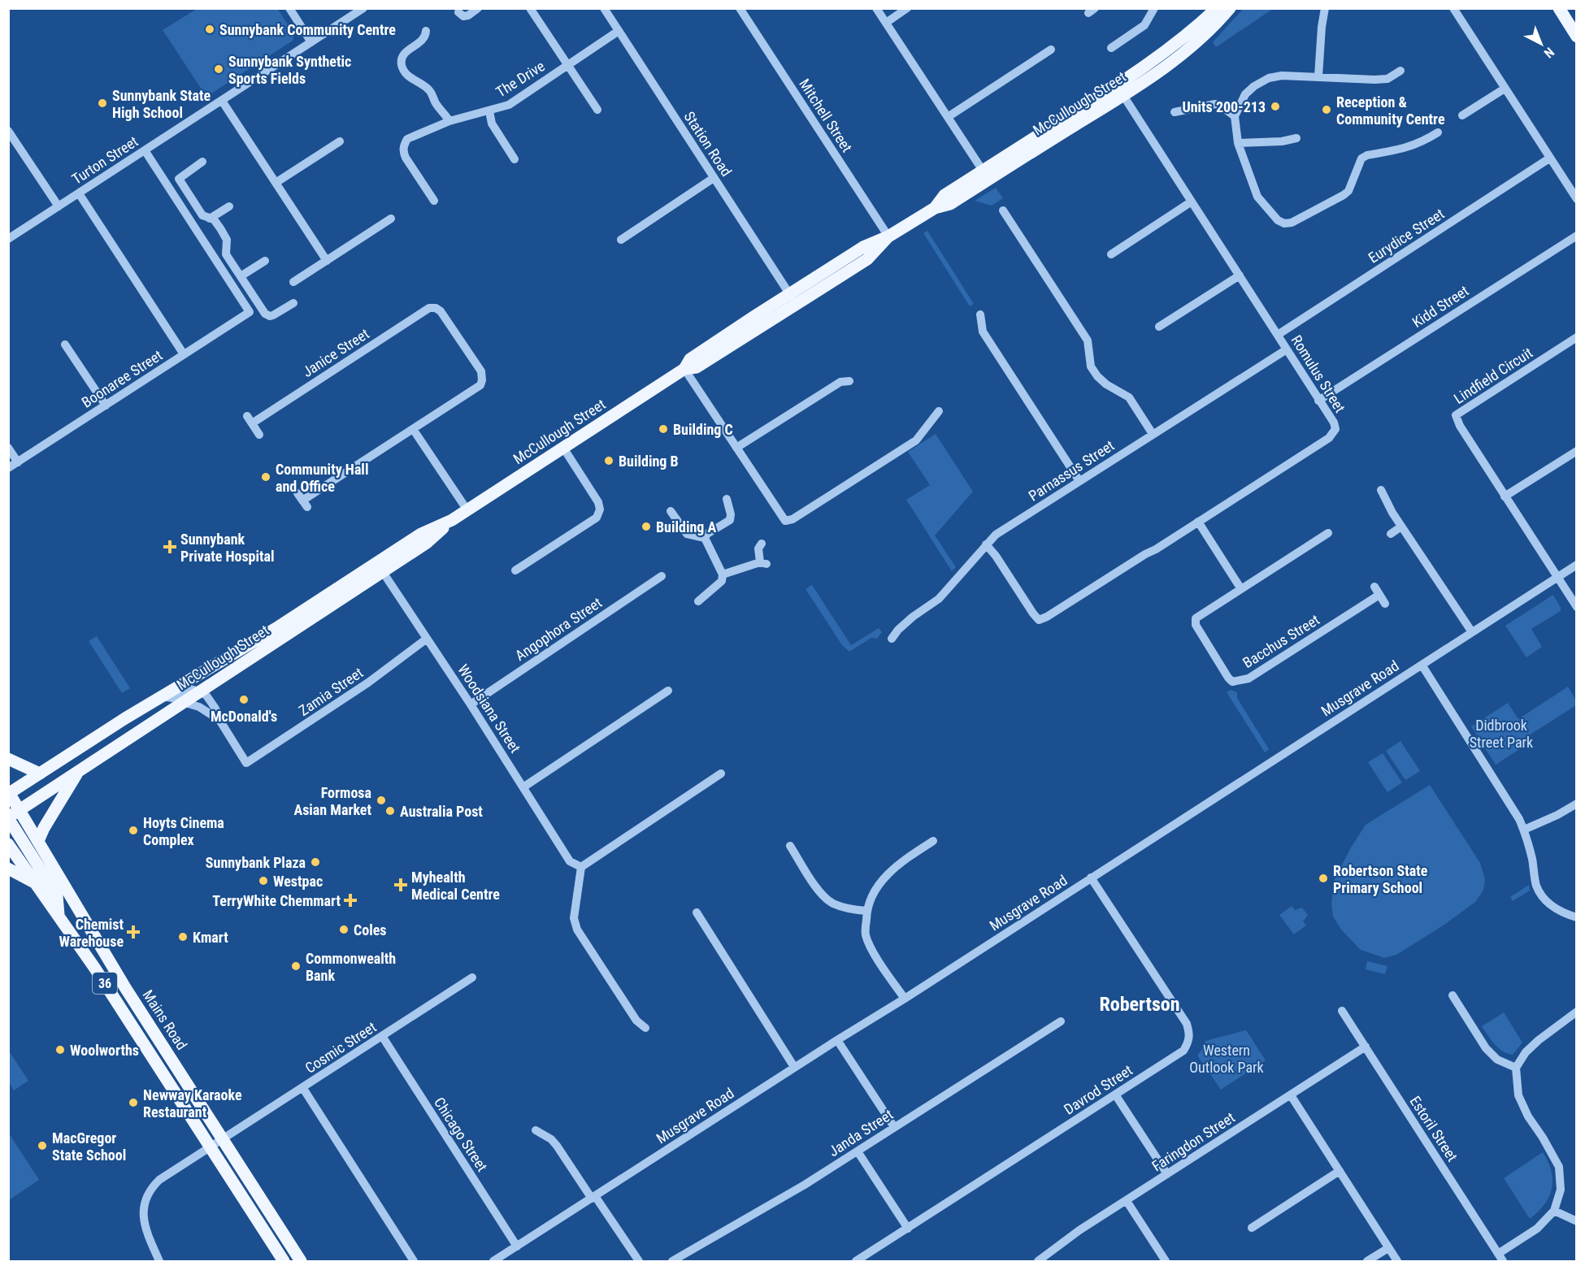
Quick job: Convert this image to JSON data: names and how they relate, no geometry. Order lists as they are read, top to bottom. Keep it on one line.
{"streets":{"main road":["McCullough Street","36","Mains Road"],"street":["The Drive","Mitchell Street","Station Road","Turton Street","Eurydice Street","Kidd Street","Janice Street","Romulus Street","Lindfield Circuit","Boonaree Street","Parnassus Street","Angophora Street","Bacchus Street","Musgrave Road","Zamia Street","Woodsiana Street","Cosmic Street","Davrod Street","Estoril Street","Janda Street","Chicago Street","Faringdon Street"]},"crossings":[["The Drive","Station Road"],["McCullough Street","Mitchell Street"],["McCullough Street","Station Road"],["McCullough Street","Romulus Street"],["McCullough Street","Woodsiana Street"],["McCullough Street","Mains Road"],["Turton Street","Boonaree Street"],["Eurydice Street","Romulus Street"],["Kidd Street","Romulus Street"],["Romulus Street","Parnassus Street"],["Lindfield Circuit","Musgrave Road"],["Angophora Street","Woodsiana Street"],["Musgrave Road","Davrod Street"],["Musgrave Road","Chicago Street"],["Zamia Street","Woodsiana Street"],["36","Cosmic Street"],["Mains Road","Cosmic Street"],["Cosmic Street","Chicago Street"],["Estoril Street","Faringdon Street"]],"districts":["Robertson"],"parks":["Didbrook Street Park","Western Outlook Park"],"places":{"other":["Sunnybank Community Centre","Sunnybank Synthetic Sports Fields","Sunnybank State High School","Units 200-213","Reception & Community Centre","Building C","Building B","Community Hall and Office","Building A","McDonald's","Formosa Asian Market","Australia Post","Hoyts Cinema Complex","Sunnybank Plaza","Robertson State Primary School","Westpac","Coles","Kmart","Commonwealth Bank","Woolworths","Newway Karaoke Restaurant","MacGregor State School"],"health":["Sunnybank Private Hospital","Myhealth Medical Centre","TerryWhite Chemmart","Chemist Warehouse"]},"north":"bottom right"}
